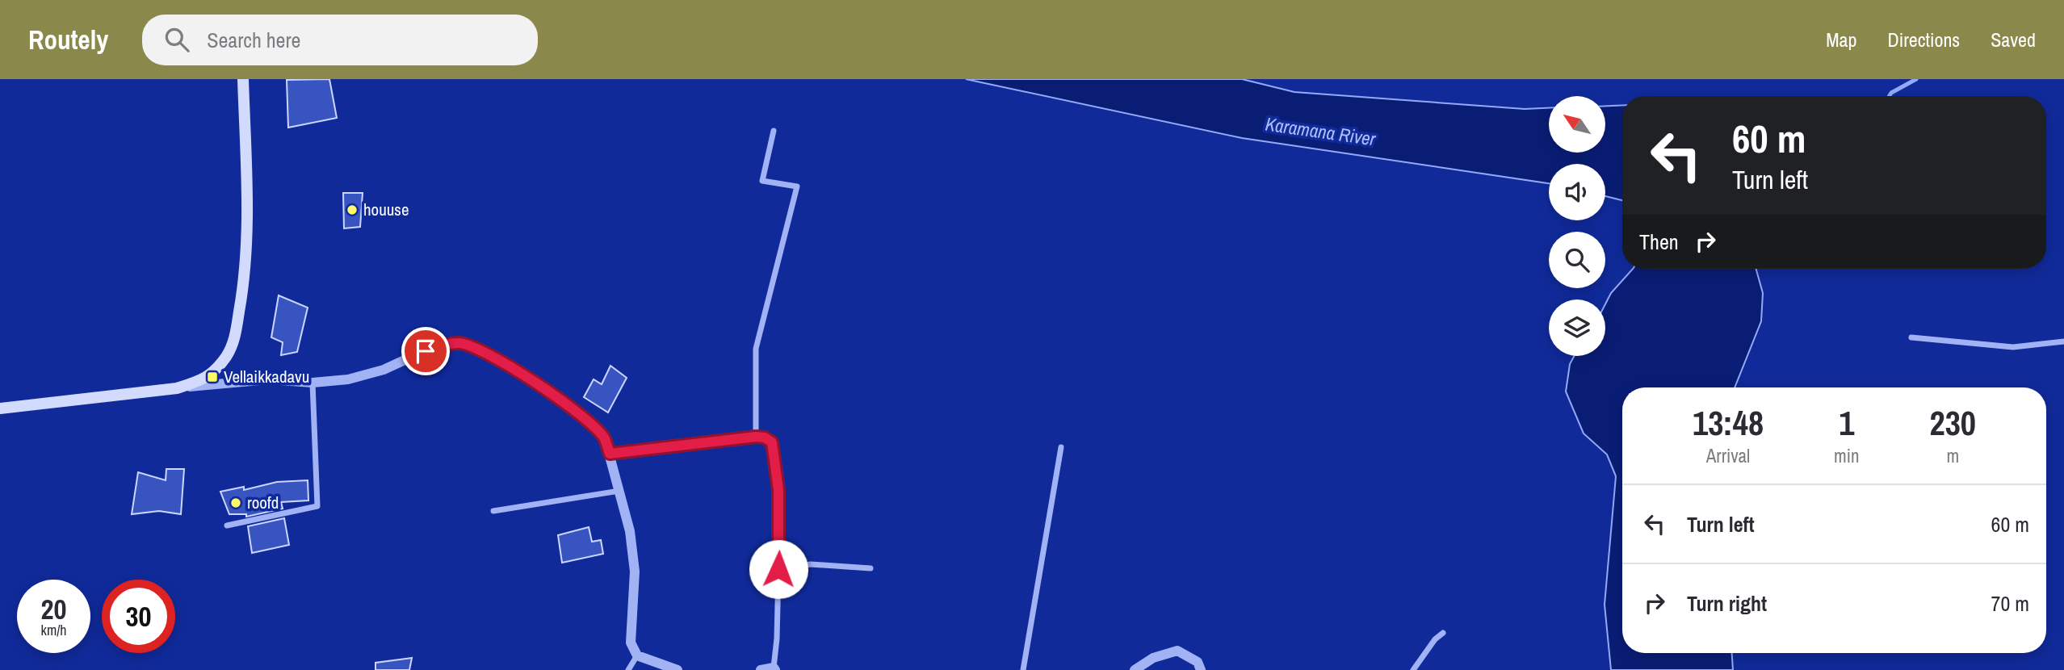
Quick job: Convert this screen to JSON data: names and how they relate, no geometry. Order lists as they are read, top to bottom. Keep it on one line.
{"water":["Karamana River"],"places":{"other":["houuse","roofd"],"transit":["Vellaikkadavu"]},"north":"top left","page":{"header":"Routely","search":"Search here","nav":["Map","Directions","Saved"],"turn":["60 m","Turn left"],"then":"Then","eta":["13:48","Arrival","1","min","230","m"],"list":[{"name":"Turn left","value":"60 m"},{"name":"Turn right","value":"70 m"}],"speed":"20 km/h","limit":"30"}}
